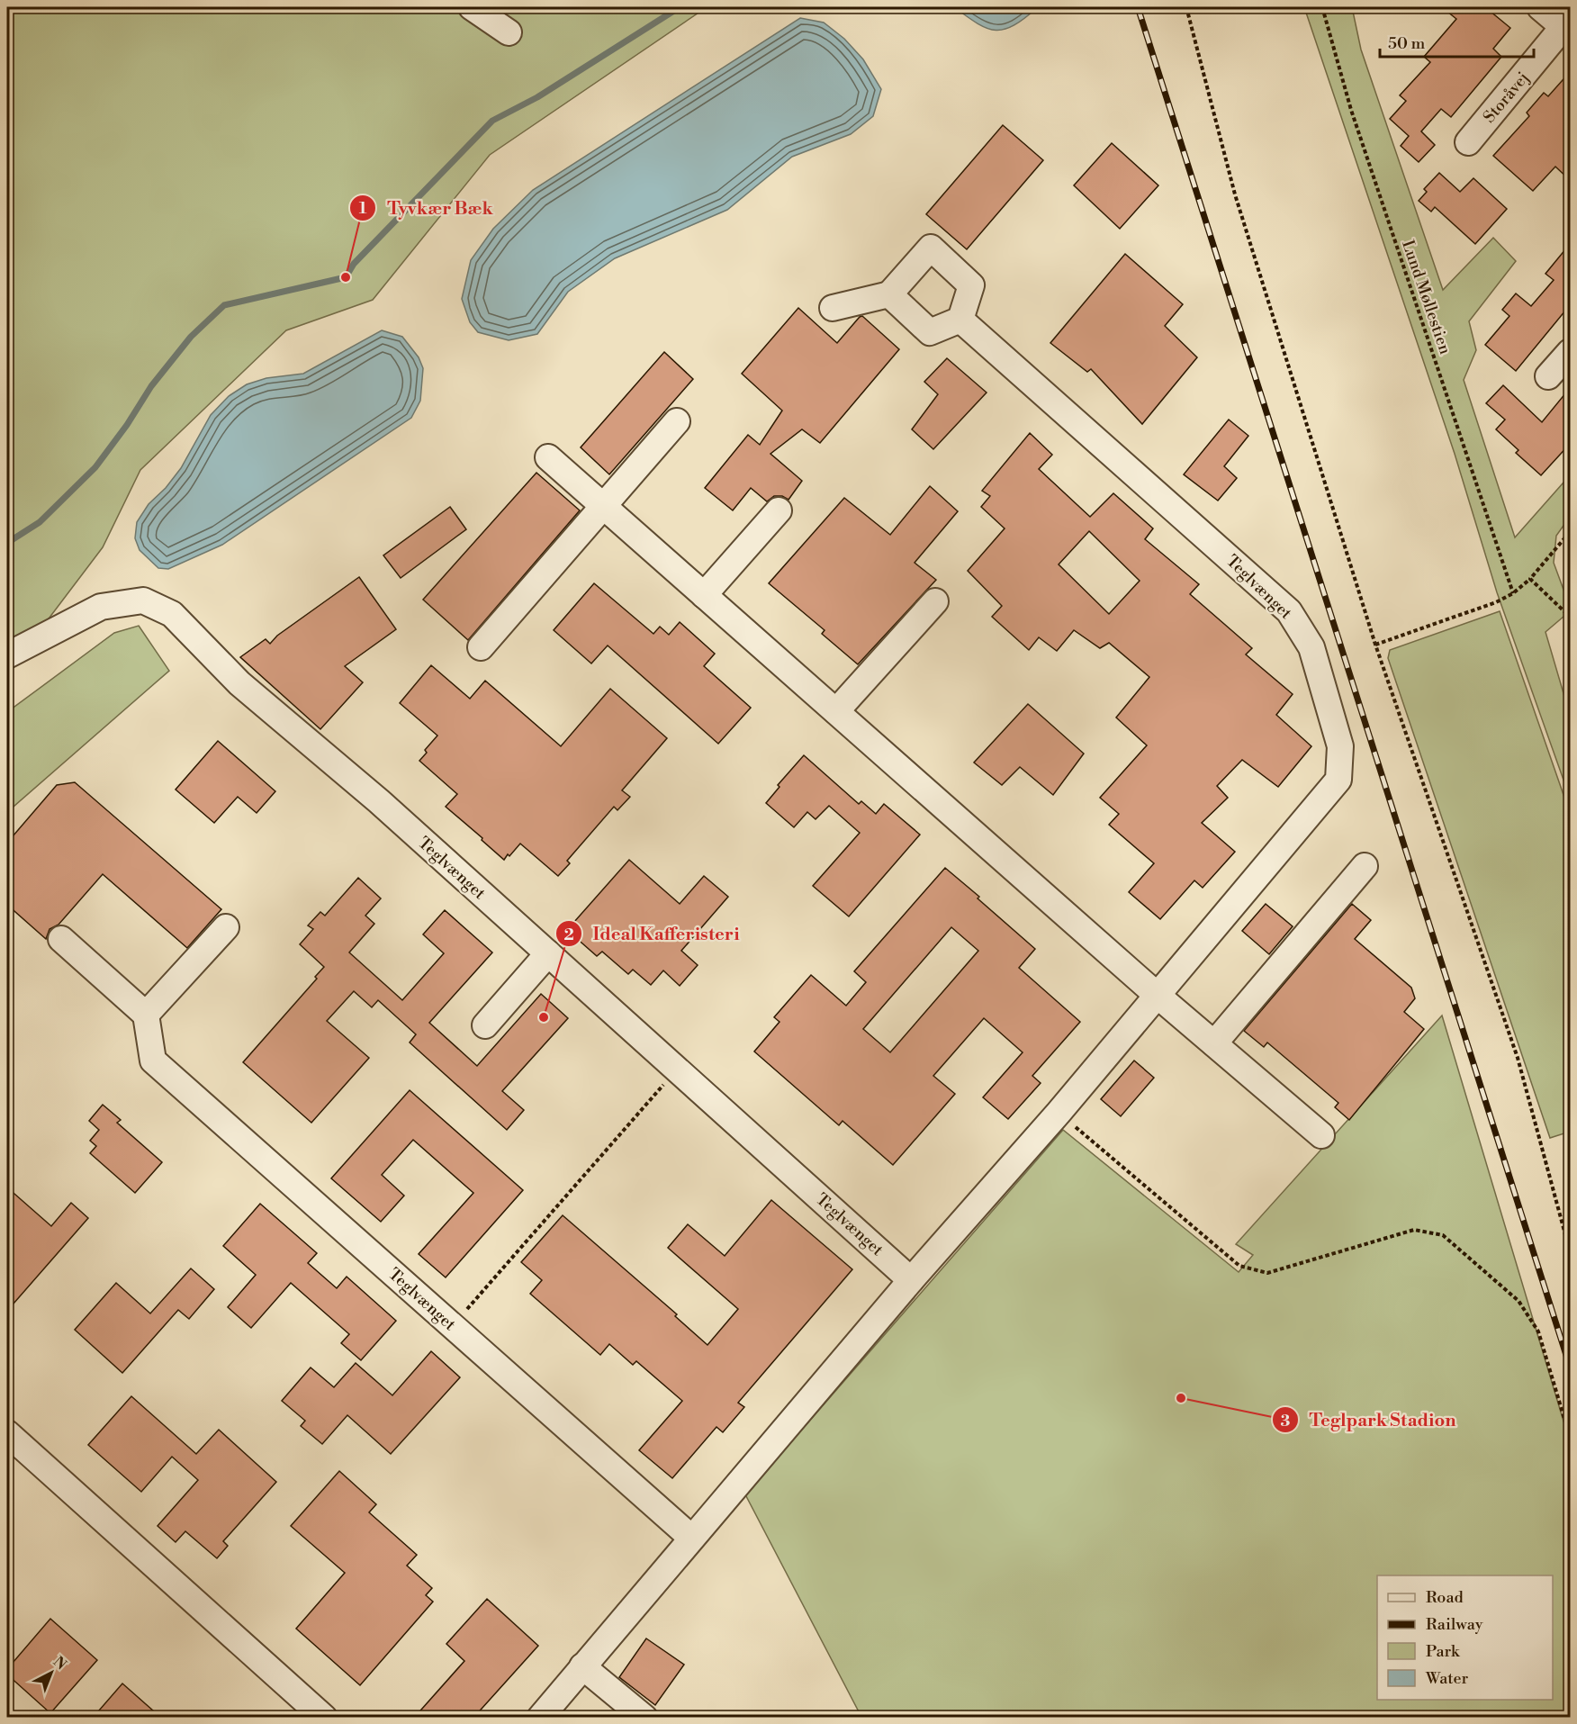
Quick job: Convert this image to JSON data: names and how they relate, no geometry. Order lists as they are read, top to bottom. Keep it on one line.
{"streets":{"street":["Storåvej","Teglvænget"],"path":["Lund Møllestien"]},"places":["Tyvkær Bæk","Ideal Kafferisteri","Teglpark Stadion"],"legend":["Road","Railway","Park","Water"],"scale_bar":"50 m","north":"top right"}
